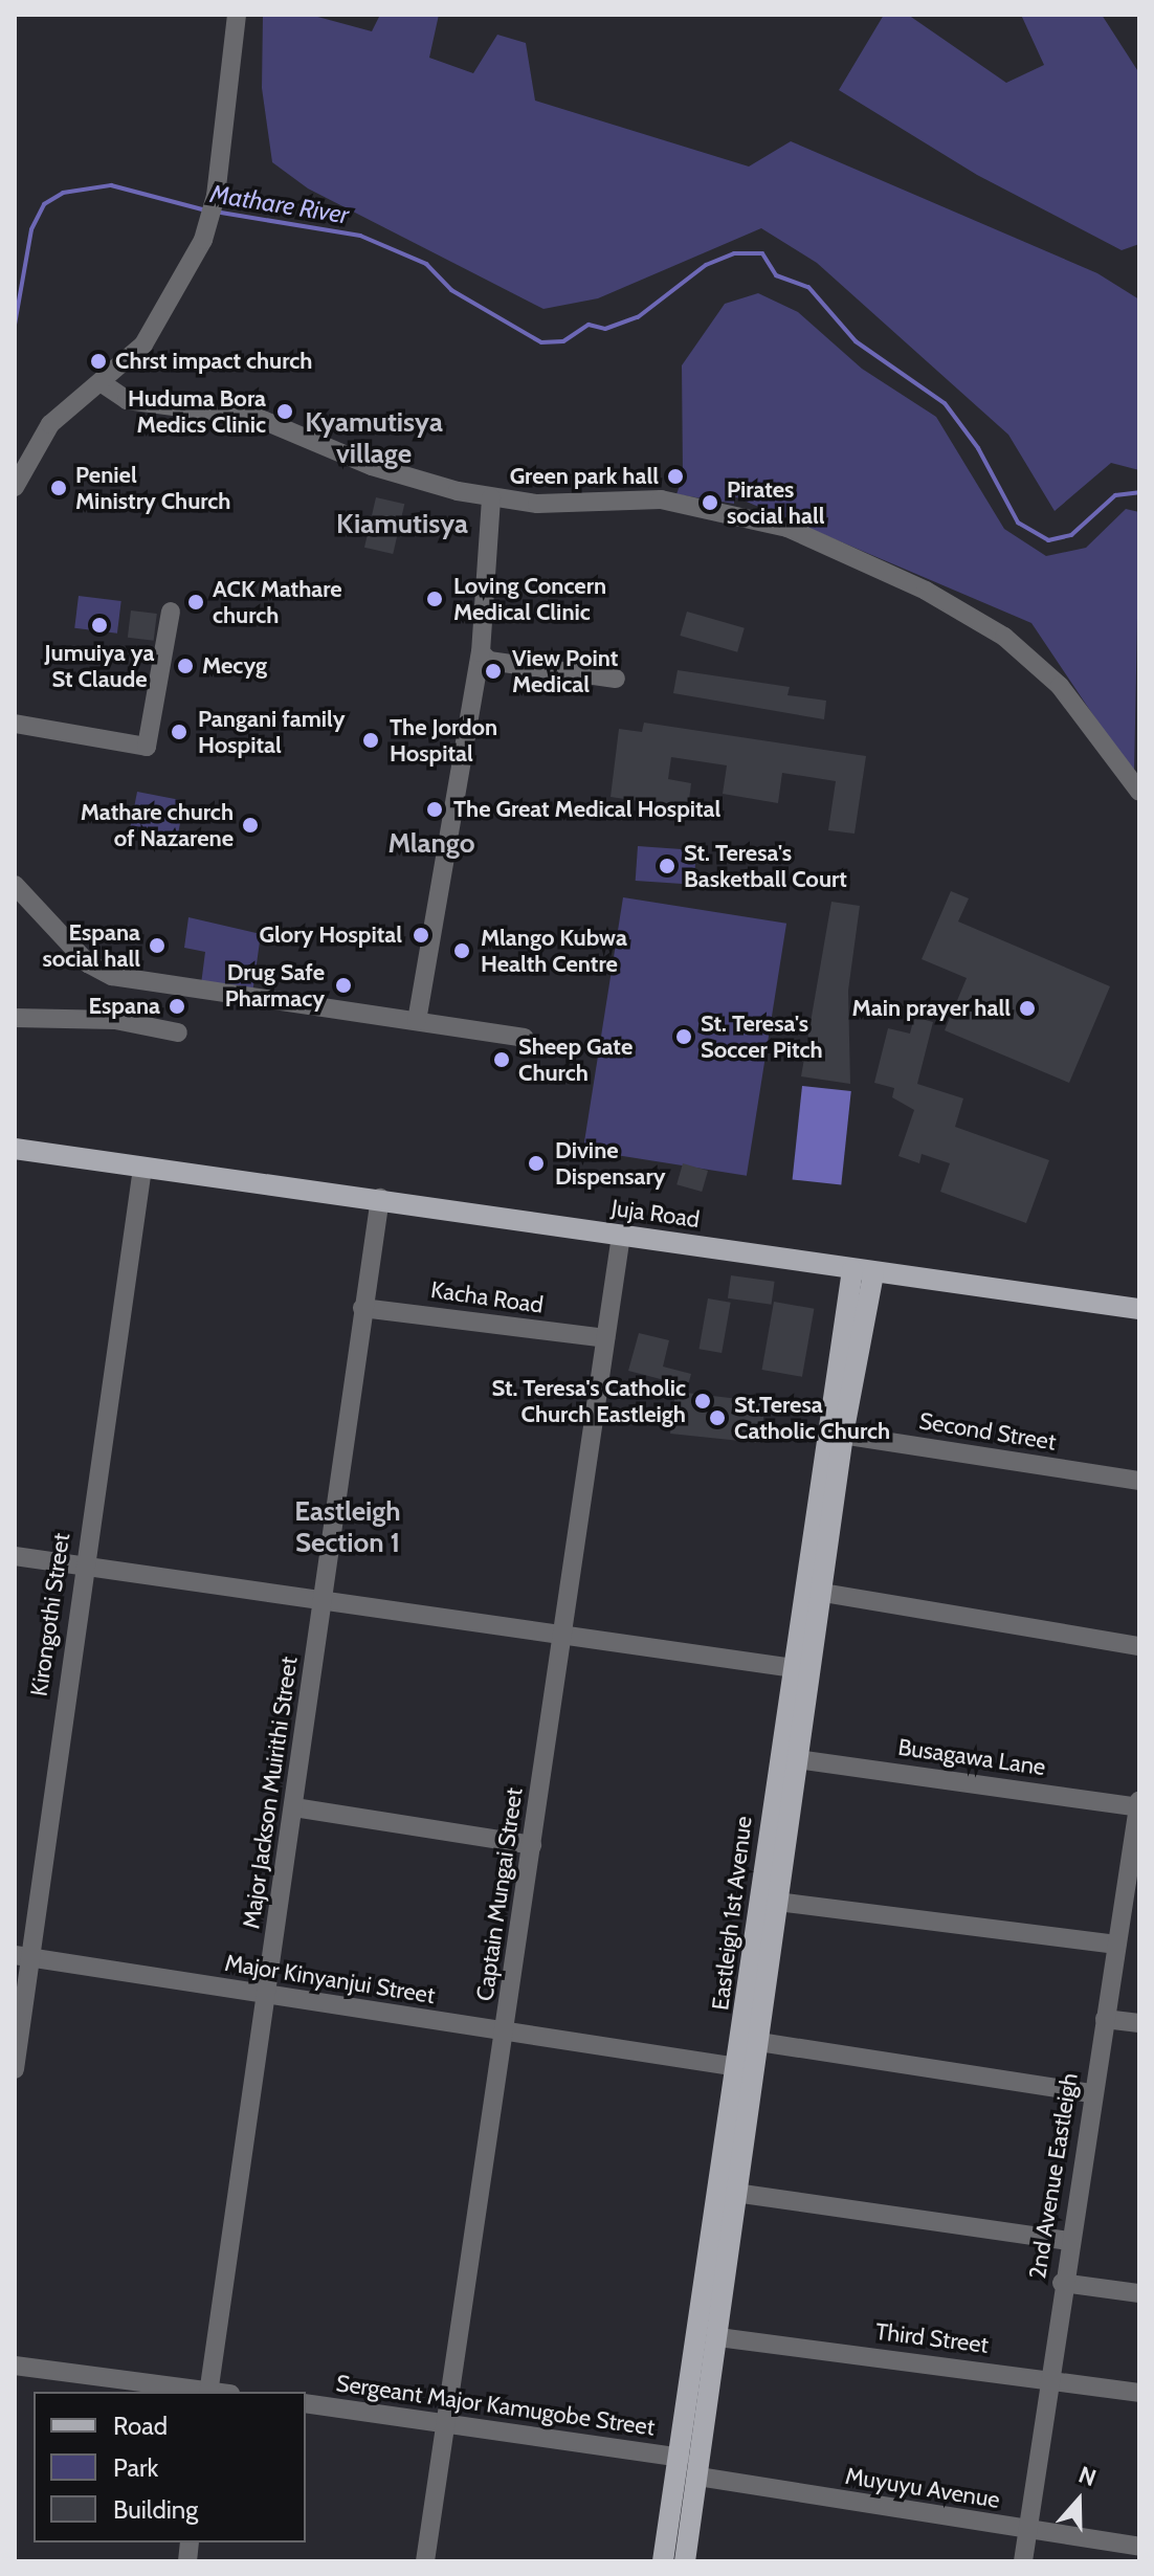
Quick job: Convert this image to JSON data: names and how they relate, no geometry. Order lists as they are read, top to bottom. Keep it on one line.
{"streets":{"main road":["Juja Road","Eastleigh 1st Avenue"],"street":["Kacha Road","Second Street","Kirongothi Street","Busagawa Lane","Major Jackson Muirithi Street","Captain Mungai Street","Major Kinyanjui Street","2nd Avenue Eastleigh","Third Street","Sergeant Major Kamugobe Street","Muyuyu Avenue"]},"crossings":[["Juja Road","Kirongothi Street"],["Juja Road","Major Jackson Muirithi Street"],["Juja Road","Captain Mungai Street"],["Juja Road","Eastleigh 1st Avenue"],["Kacha Road","Major Jackson Muirithi Street"],["Kacha Road","Captain Mungai Street"],["Second Street","Eastleigh 1st Avenue"],["Kirongothi Street","Major Kinyanjui Street"],["Busagawa Lane","Eastleigh 1st Avenue"],["Busagawa Lane","2nd Avenue Eastleigh"],["Major Jackson Muirithi Street","Major Kinyanjui Street"],["Captain Mungai Street","Major Kinyanjui Street"],["Captain Mungai Street","Sergeant Major Kamugobe Street"],["Eastleigh 1st Avenue","Major Kinyanjui Street"],["Eastleigh 1st Avenue","Third Street"],["Eastleigh 1st Avenue","Sergeant Major Kamugobe Street"],["Eastleigh 1st Avenue","Muyuyu Avenue"],["2nd Avenue Eastleigh","Third Street"],["2nd Avenue Eastleigh","Muyuyu Avenue"]],"districts":["Kyamutisya village","Kiamutisya","Mlango","Eastleigh Section 1"],"water":["Mathare River"],"places":["Chrst impact church","Huduma Bora Medics Clinic","Green park hall","Peniel Ministry Church","Pirates social hall","Loving Concern Medical Clinic","ACK Mathare church","Jumuiya ya St Claude","Mecyg","View Point Medical","Pangani family Hospital","The Jordon Hospital","The Great Medical Hospital","Mathare church of Nazarene","St. Teresa's Basketball Court","Glory Hospital","Espana social hall","Mlango Kubwa Health Centre","Drug Safe Pharmacy","Espana","Main prayer hall","St. Teresa's Soccer Pitch","Sheep Gate Church","Divine Dispensary","St. Teresa's Catholic Church Eastleigh","St.Teresa Catholic Church"],"legend":["Road","Park","Building"],"north":"top"}
